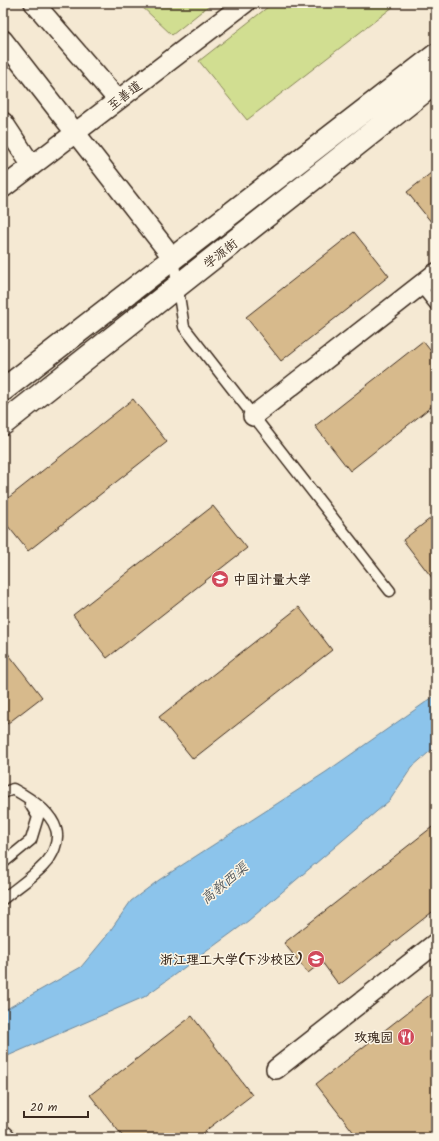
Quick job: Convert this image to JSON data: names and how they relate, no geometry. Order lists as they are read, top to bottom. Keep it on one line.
{"streets":{"main road":["学源街"],"street":["至善道"]},"water":["高教西渠"],"places":{"school or university":["中国计量大学","浙江理工大学(下沙校区)"],"restaurant":["玫瑰园"]},"scale_bar":"20 m"}
